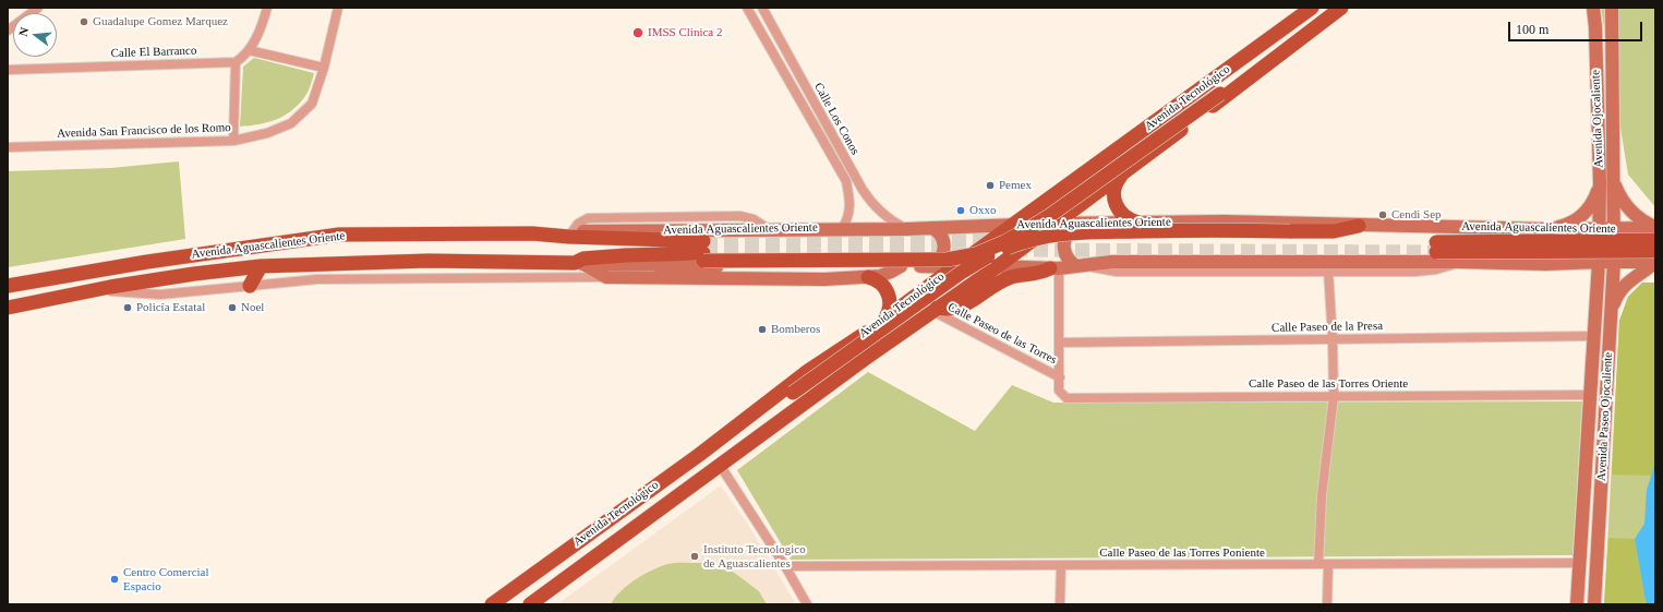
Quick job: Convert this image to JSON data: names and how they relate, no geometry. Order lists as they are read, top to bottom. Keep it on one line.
{"streets":{"main road":["Avenida Tecnológico","Avenida Aguascalientes Oriente"],"street":["Calle El Barranco","Calle Los Conos","Avenida Ojocaliente","Avenida San Francisco de los Romo","Calle Paseo de la Presa","Calle Paseo de las Torres","Calle Paseo de las Torres Oriente","Avenida Paseo Ojocaliente","Calle Paseo de las Torres Poniente"]},"crossings":[["Avenida Tecnológico","Avenida Aguascalientes Oriente"],["Avenida Tecnológico","Calle Paseo de las Torres"],["Calle Los Conos","Avenida Aguascalientes Oriente"],["Avenida Ojocaliente","Avenida Aguascalientes Oriente"],["Avenida Ojocaliente","Avenida Paseo Ojocaliente"],["Avenida Aguascalientes Oriente","Avenida Paseo Ojocaliente"],["Calle Paseo de la Presa","Avenida Paseo Ojocaliente"],["Calle Paseo de las Torres","Calle Paseo de las Torres Oriente"],["Calle Paseo de las Torres Oriente","Avenida Paseo Ojocaliente"],["Avenida Paseo Ojocaliente","Calle Paseo de las Torres Poniente"]],"places":["Guadalupe Gomez Marquez","IMSS Clinica 2","Pemex","Oxxo","Cendi Sep","Policía Estatal","Noel","Bomberos","Instituto Tecnologico de Aguascalientes","Centro Comercial Espacio"],"scale_bar":"100 m","north":"left"}
